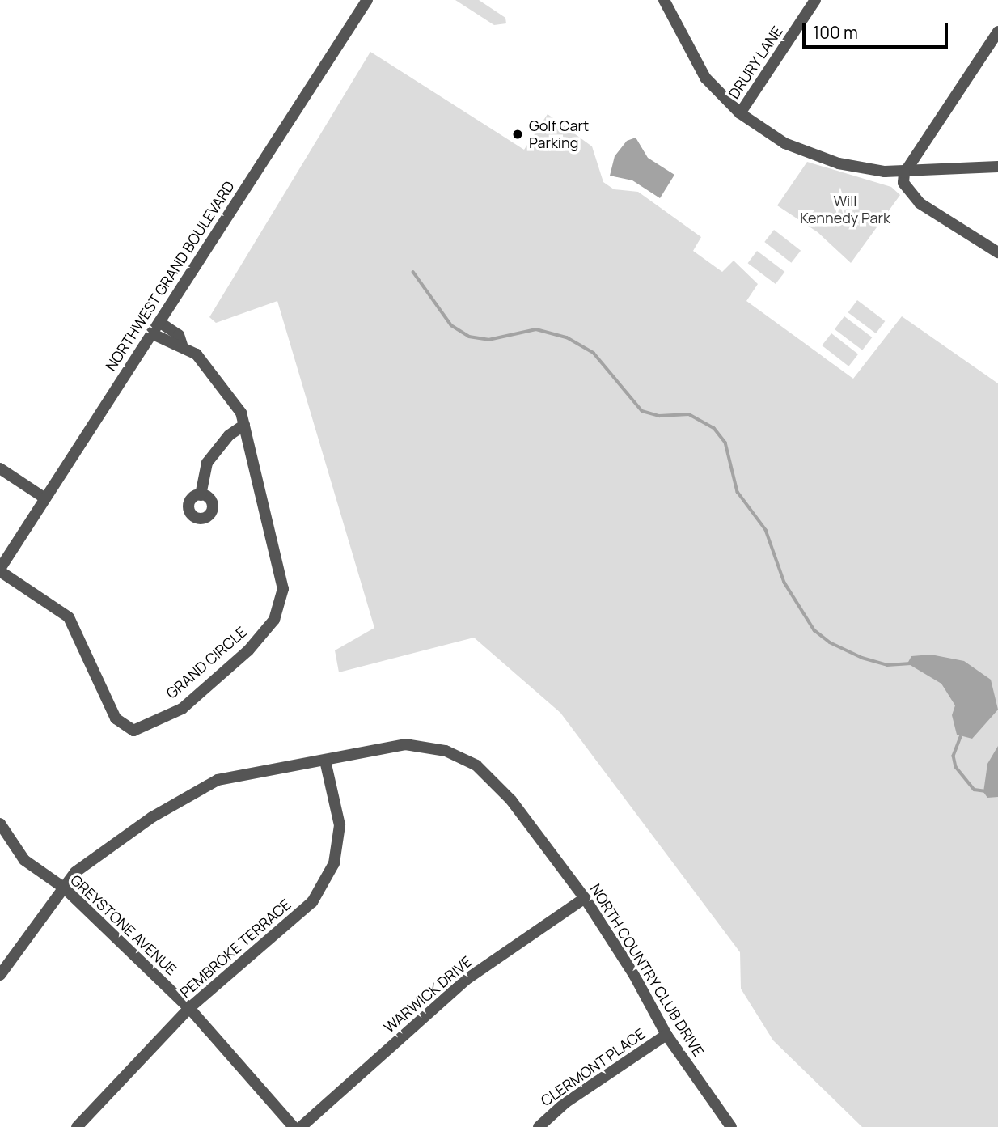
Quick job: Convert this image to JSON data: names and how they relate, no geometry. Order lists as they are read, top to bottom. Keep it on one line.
{"streets":{"street":["DRURY LANE","NORTHWEST GRAND BOULEVARD","GRAND CIRCLE","GREYSTONE AVENUE","PEMBROKE TERRACE","NORTH COUNTRY CLUB DRIVE","WARWICK DRIVE","CLERMONT PLACE"]},"crossings":[["NORTHWEST GRAND BOULEVARD","GRAND CIRCLE"],["GREYSTONE AVENUE","PEMBROKE TERRACE"],["GREYSTONE AVENUE","NORTH COUNTRY CLUB DRIVE"],["PEMBROKE TERRACE","NORTH COUNTRY CLUB DRIVE"],["NORTH COUNTRY CLUB DRIVE","WARWICK DRIVE"],["NORTH COUNTRY CLUB DRIVE","CLERMONT PLACE"]],"parks":["Will Kennedy Park"],"places":["Golf Cart Parking"],"scale_bar":"100 m"}
